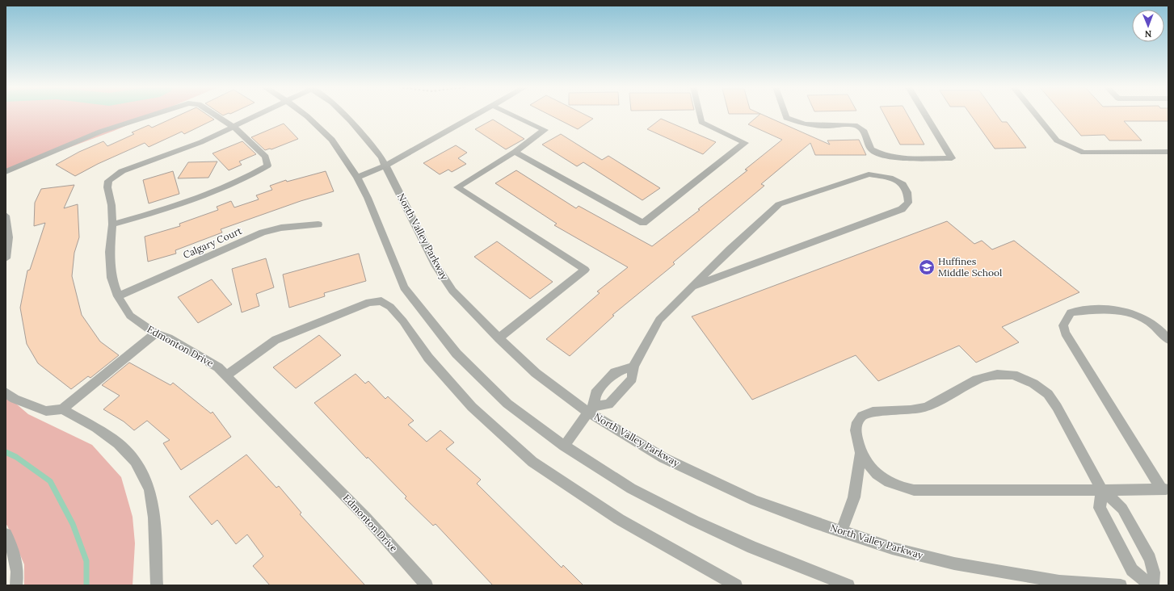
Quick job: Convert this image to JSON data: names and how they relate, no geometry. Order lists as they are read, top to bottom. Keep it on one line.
{"streets":{"street":["North Valley Parkway","Calgary Court","Edmonton Drive"]},"crossings":[["Calgary Court","Edmonton Drive"]],"places":{"school or university":["Huffines Middle School"]},"north":"bottom"}
